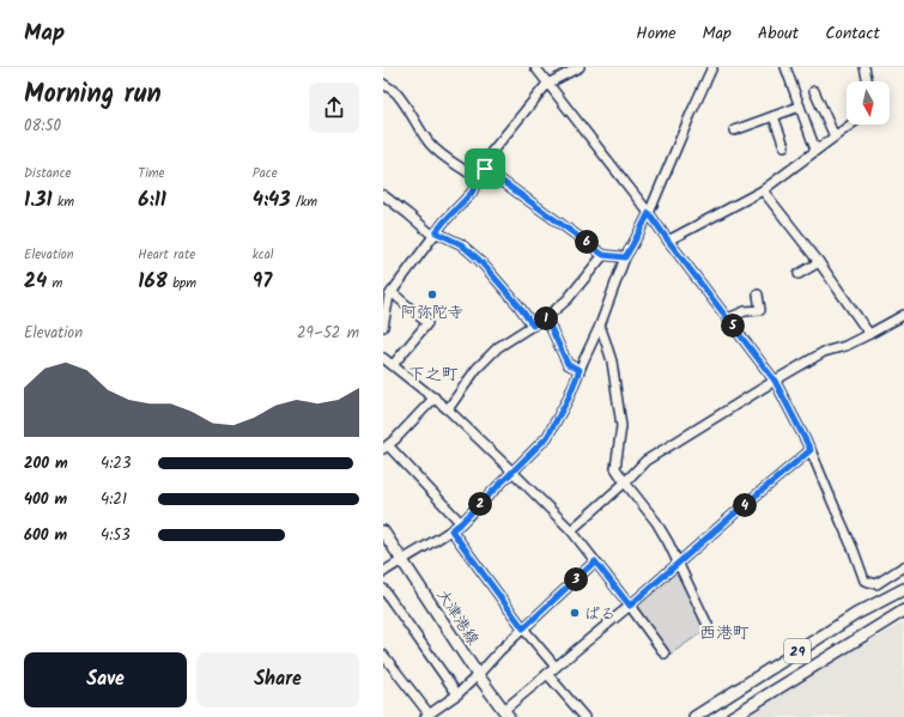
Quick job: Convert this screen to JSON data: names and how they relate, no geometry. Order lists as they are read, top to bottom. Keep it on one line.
{"streets":{"main road":["大津港線","29"]},"districts":["下之町","西港町"],"places":["阿弥陀寺","ぱる"],"north":"bottom","page":{"header":"Map","nav":["Home","Map","About","Contact"],"heading":["Morning run","08:50"],"stats":[["Distance","1.31 km"],["Time","6:11"],["Pace","4:43 /km"],["Elevation","24 m"],["Heart rate","168 bpm"],["kcal","97"]],"pins":["6","1","5","2","4","3"],"chart":["Elevation","29–52 m"],"list":[{"name":"200 m","note":"4:23"},{"name":"400 m","note":"4:21"},{"name":"600 m","note":"4:53"}],"buttons":["Save","Share"]}}
